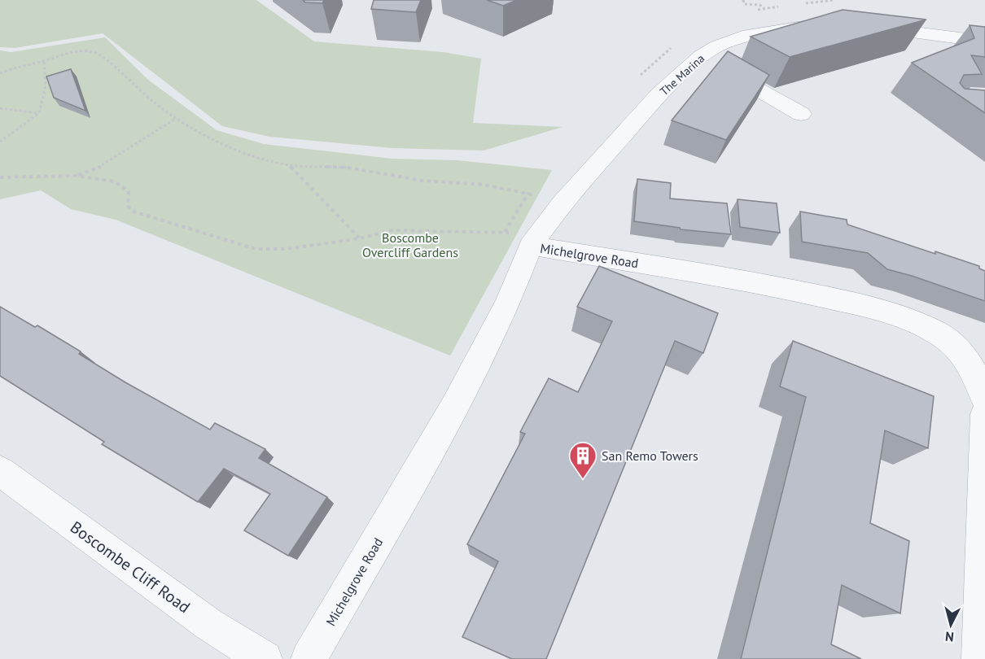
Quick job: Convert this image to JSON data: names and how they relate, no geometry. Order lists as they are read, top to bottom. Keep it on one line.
{"streets":{"street":["The Marina","Michelgrove Road","Boscombe Cliff Road"]},"crossings":[["The Marina","Michelgrove Road"]],"parks":["Boscombe Overcliff Gardens"],"places":{"building":["San Remo Towers"]},"north":"bottom"}
